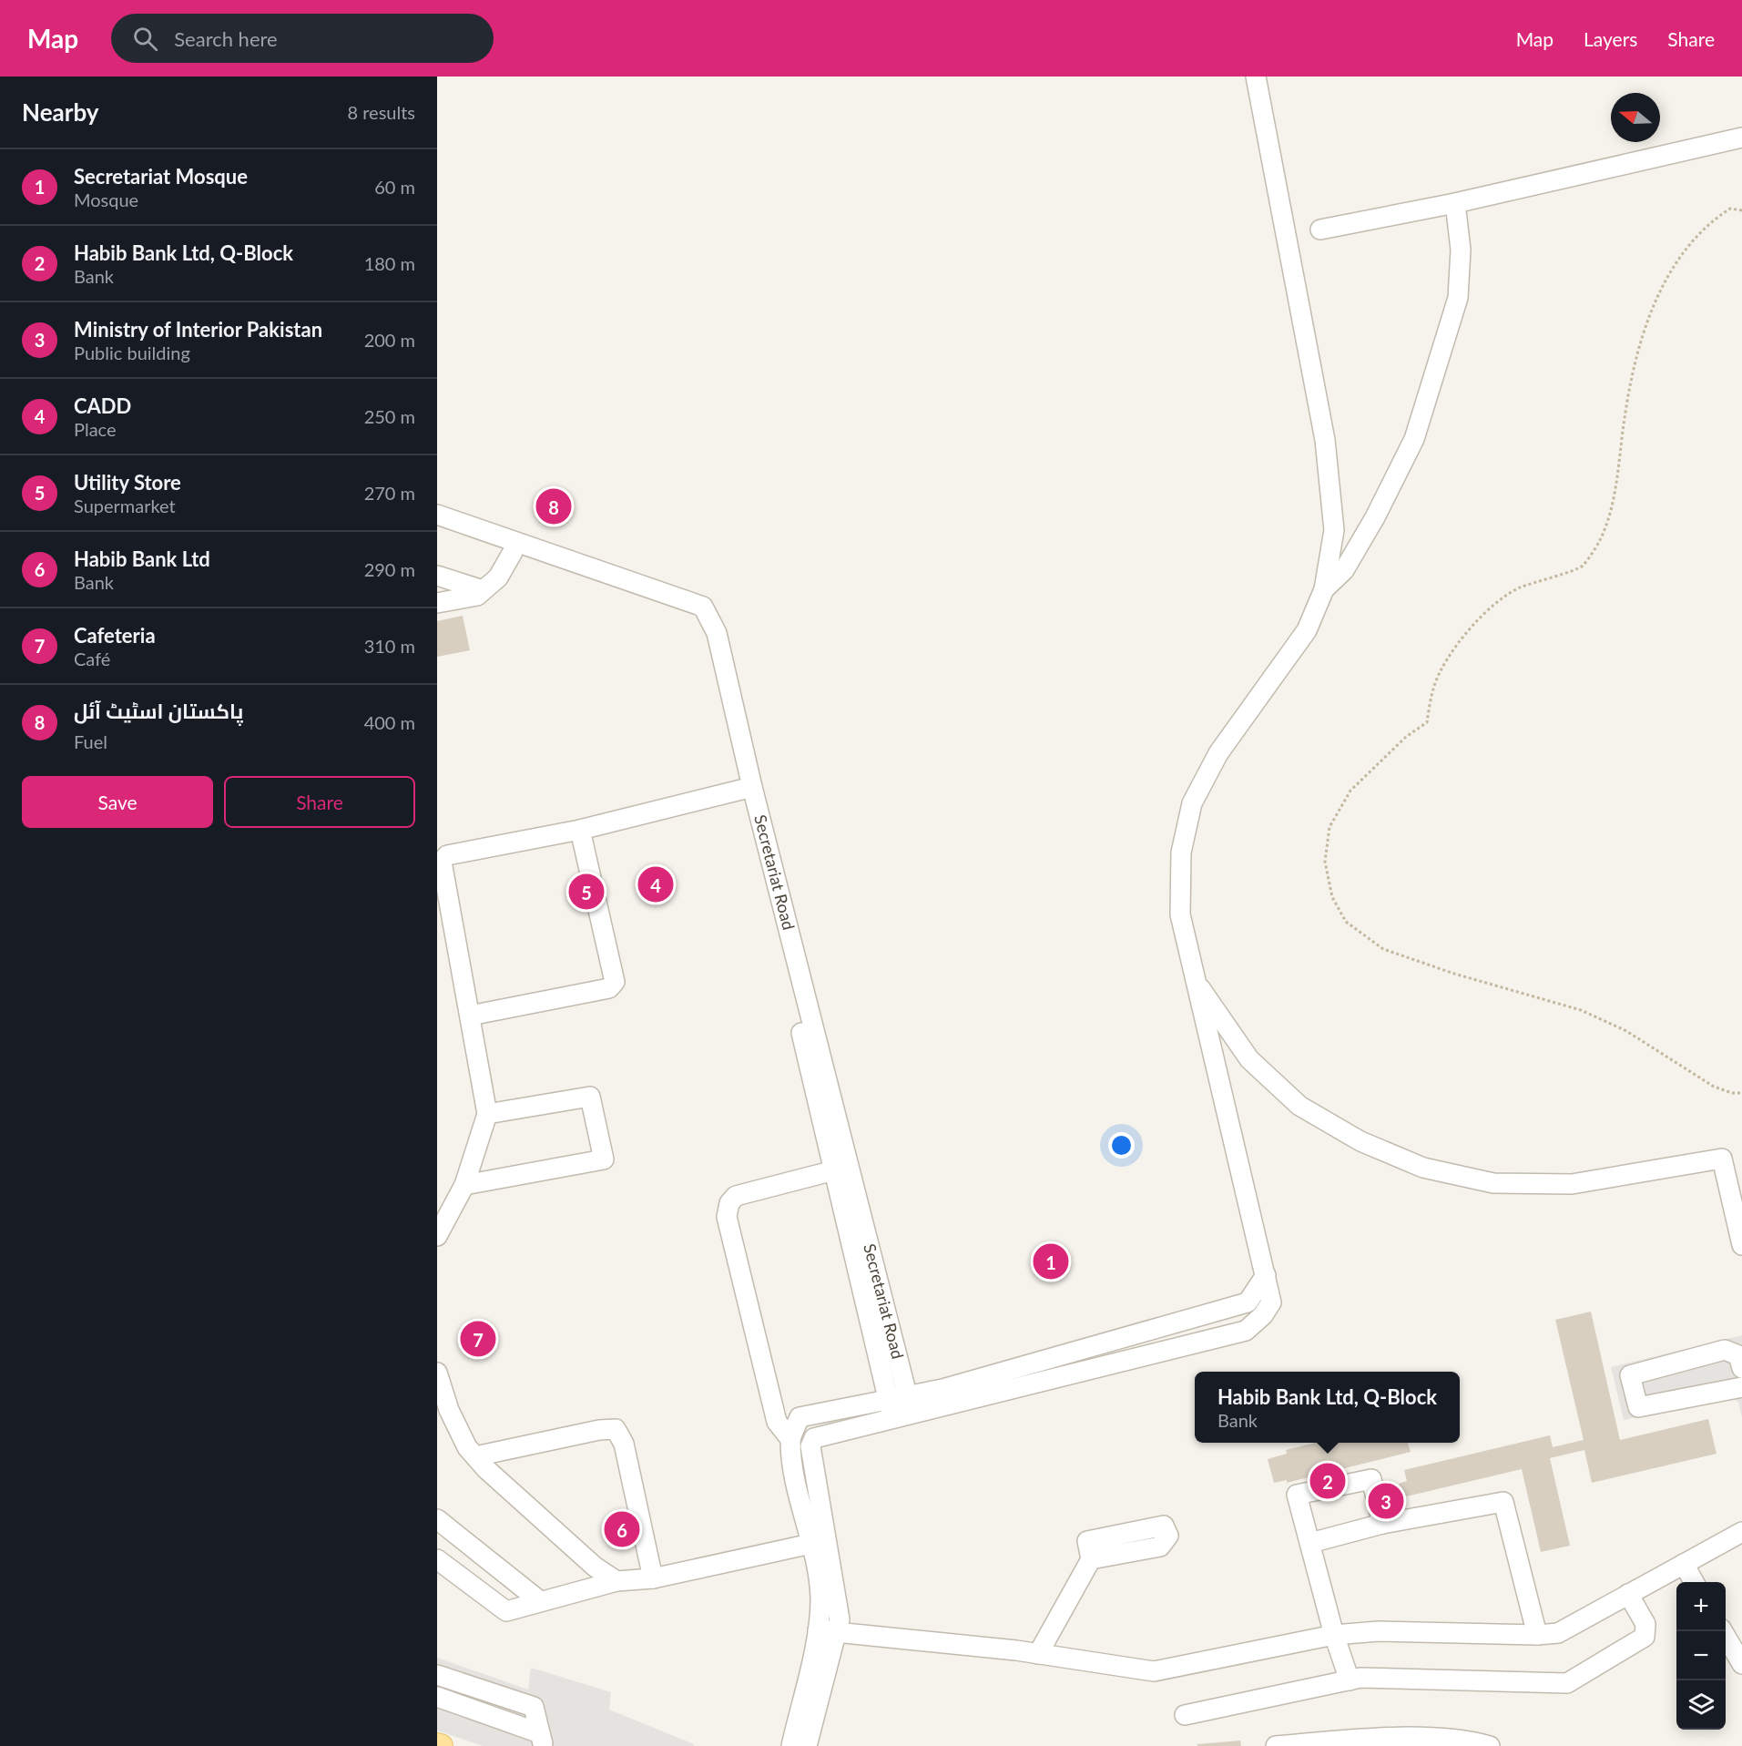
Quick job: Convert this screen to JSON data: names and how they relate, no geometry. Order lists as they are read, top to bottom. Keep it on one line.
{"streets":{"street":["Secretariat Road"]},"north":"left","page":{"header":"Map","search":"Search here","nav":["Map","Layers","Share"],"heading":["Nearby","8 results"],"list":[{"mark":"1","name":"Secretariat Mosque","note":"Mosque","value":"60 m"},{"mark":"2","name":"Habib Bank Ltd, Q-Block","note":"Bank","value":"180 m"},{"mark":"3","name":"Ministry of Interior Pakistan","note":"Public building","value":"200 m"},{"mark":"4","name":"CADD","note":"Place","value":"250 m"},{"mark":"5","name":"Utility Store","note":"Supermarket","value":"270 m"},{"mark":"6","name":"Habib Bank Ltd","note":"Bank","value":"290 m"},{"mark":"7","name":"Cafeteria","note":"Café","value":"310 m"},{"mark":"8","name":"پاکستان اسٹیٹ آئل","note":"Fuel","value":"400 m"}],"pins":["8","4","5","1","7","2","3","6"],"buttons":["Save","Share"],"popup":["Habib Bank Ltd, Q-Block","Bank"],"map_buttons":["+","−"]}}
